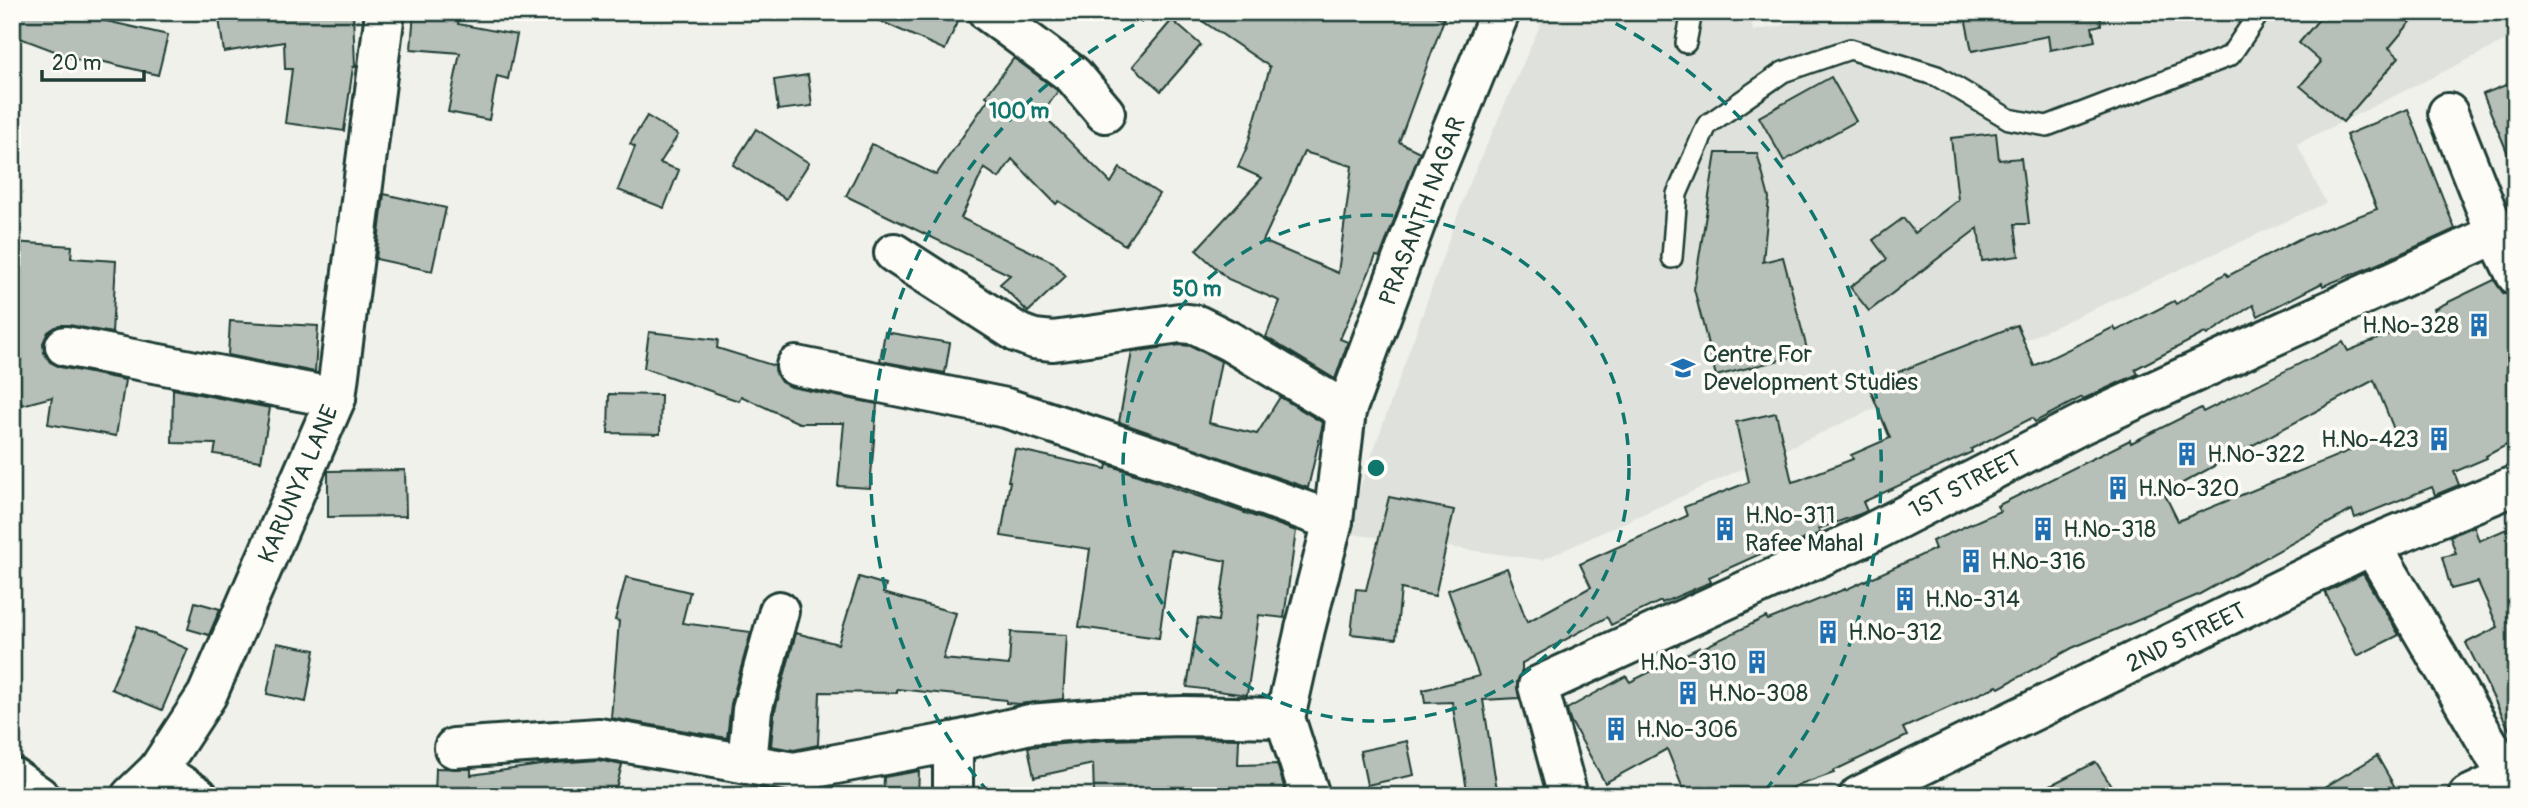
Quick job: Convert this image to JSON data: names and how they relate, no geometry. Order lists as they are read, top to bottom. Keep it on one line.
{"streets":{"street":["PRASANTH NAGAR","KARUNYA LANE","1ST STREET","2ND STREET"]},"places":{"building":["H.No-328","H.No-423","H.No-322","H.No-320","H.No-311 Rafee Mahal","H.No-318","H.No-316","H.No-314","H.No-312","H.No-310","H.No-308","H.No-306"],"school or university":["Centre For Development Studies"]},"scale_bar":"20 m","rings":["100 m","50 m"]}
